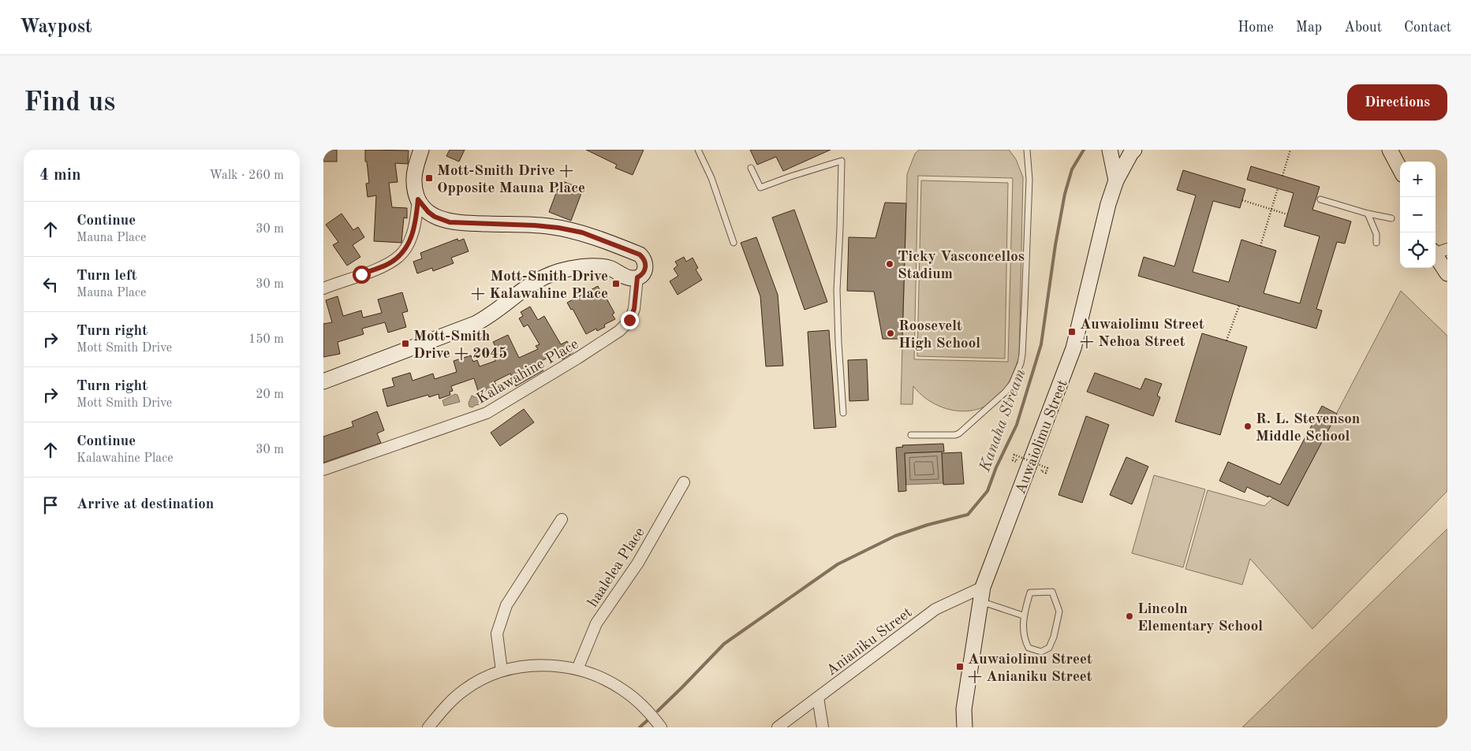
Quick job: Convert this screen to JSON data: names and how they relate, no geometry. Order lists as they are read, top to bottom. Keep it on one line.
{"streets":{"street":["Kalawahine Place","Auwaiolimu Street","haalelea Place","Anianiku Street"]},"crossings":[["Auwaiolimu Street","Anianiku Street"]],"water":["Kanaha Stream"],"places":{"transit":["Mott-Smith Drive + Opposite Mauna Place","Mott-Smith Drive + Kalawahine Place","Auwaiolimu Street + Nehoa Street","Mott-Smith Drive + 2045","Auwaiolimu Street + Anianiku Street"],"other":["Ticky Vasconcellos Stadium","Roosevelt High School","R. L. Stevenson Middle School","Lincoln Elementary School"]},"page":{"header":"Waypost","nav":["Home","Map","About","Contact"],"buttons":"Directions","title":"Find us","heading":["4 min","Walk · 260 m"],"map_buttons":["+","−"],"list":[["Continue","Mauna Place","30 m"],["Turn left","Mauna Place","30 m"],["Turn right","Mott Smith Drive","150 m"],["Turn right","Mott Smith Drive","20 m"],["Continue","Kalawahine Place","30 m"],"Arrive at destination"]}}
